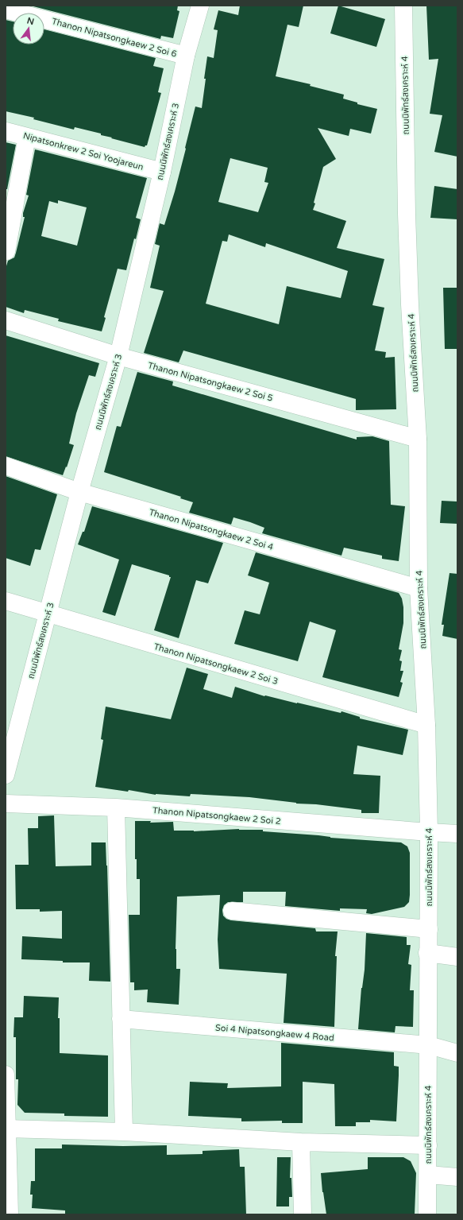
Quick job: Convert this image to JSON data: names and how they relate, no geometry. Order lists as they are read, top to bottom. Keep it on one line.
{"streets":{"street":["Thanon Nipatsongkaew 2 Soi 6","ถนนนิพัทธ์สงเคราะห์ 4","ถนนนิพัทธ์สงเคราะห์ 3","Nipatsonkrew 2 Soi Yoojareun","Thanon Nipatsongkaew 2 Soi 5","Thanon Nipatsongkaew 2 Soi 4","Thanon Nipatsongkaew 2 Soi 3","Thanon Nipatsongkaew 2 Soi 2","Soi 4 Nipatsongkaew 4 Road"]},"crossings":[["Thanon Nipatsongkaew 2 Soi 6","ถนนนิพัทธ์สงเคราะห์ 3"],["ถนนนิพัทธ์สงเคราะห์ 4","Thanon Nipatsongkaew 2 Soi 5"],["ถนนนิพัทธ์สงเคราะห์ 4","Thanon Nipatsongkaew 2 Soi 4"],["ถนนนิพัทธ์สงเคราะห์ 4","Thanon Nipatsongkaew 2 Soi 3"],["ถนนนิพัทธ์สงเคราะห์ 4","Thanon Nipatsongkaew 2 Soi 2"],["ถนนนิพัทธ์สงเคราะห์ 4","Soi 4 Nipatsongkaew 4 Road"],["ถนนนิพัทธ์สงเคราะห์ 3","Nipatsonkrew 2 Soi Yoojareun"],["ถนนนิพัทธ์สงเคราะห์ 3","Thanon Nipatsongkaew 2 Soi 5"],["ถนนนิพัทธ์สงเคราะห์ 3","Thanon Nipatsongkaew 2 Soi 4"],["ถนนนิพัทธ์สงเคราะห์ 3","Thanon Nipatsongkaew 2 Soi 3"]],"north":"top"}
